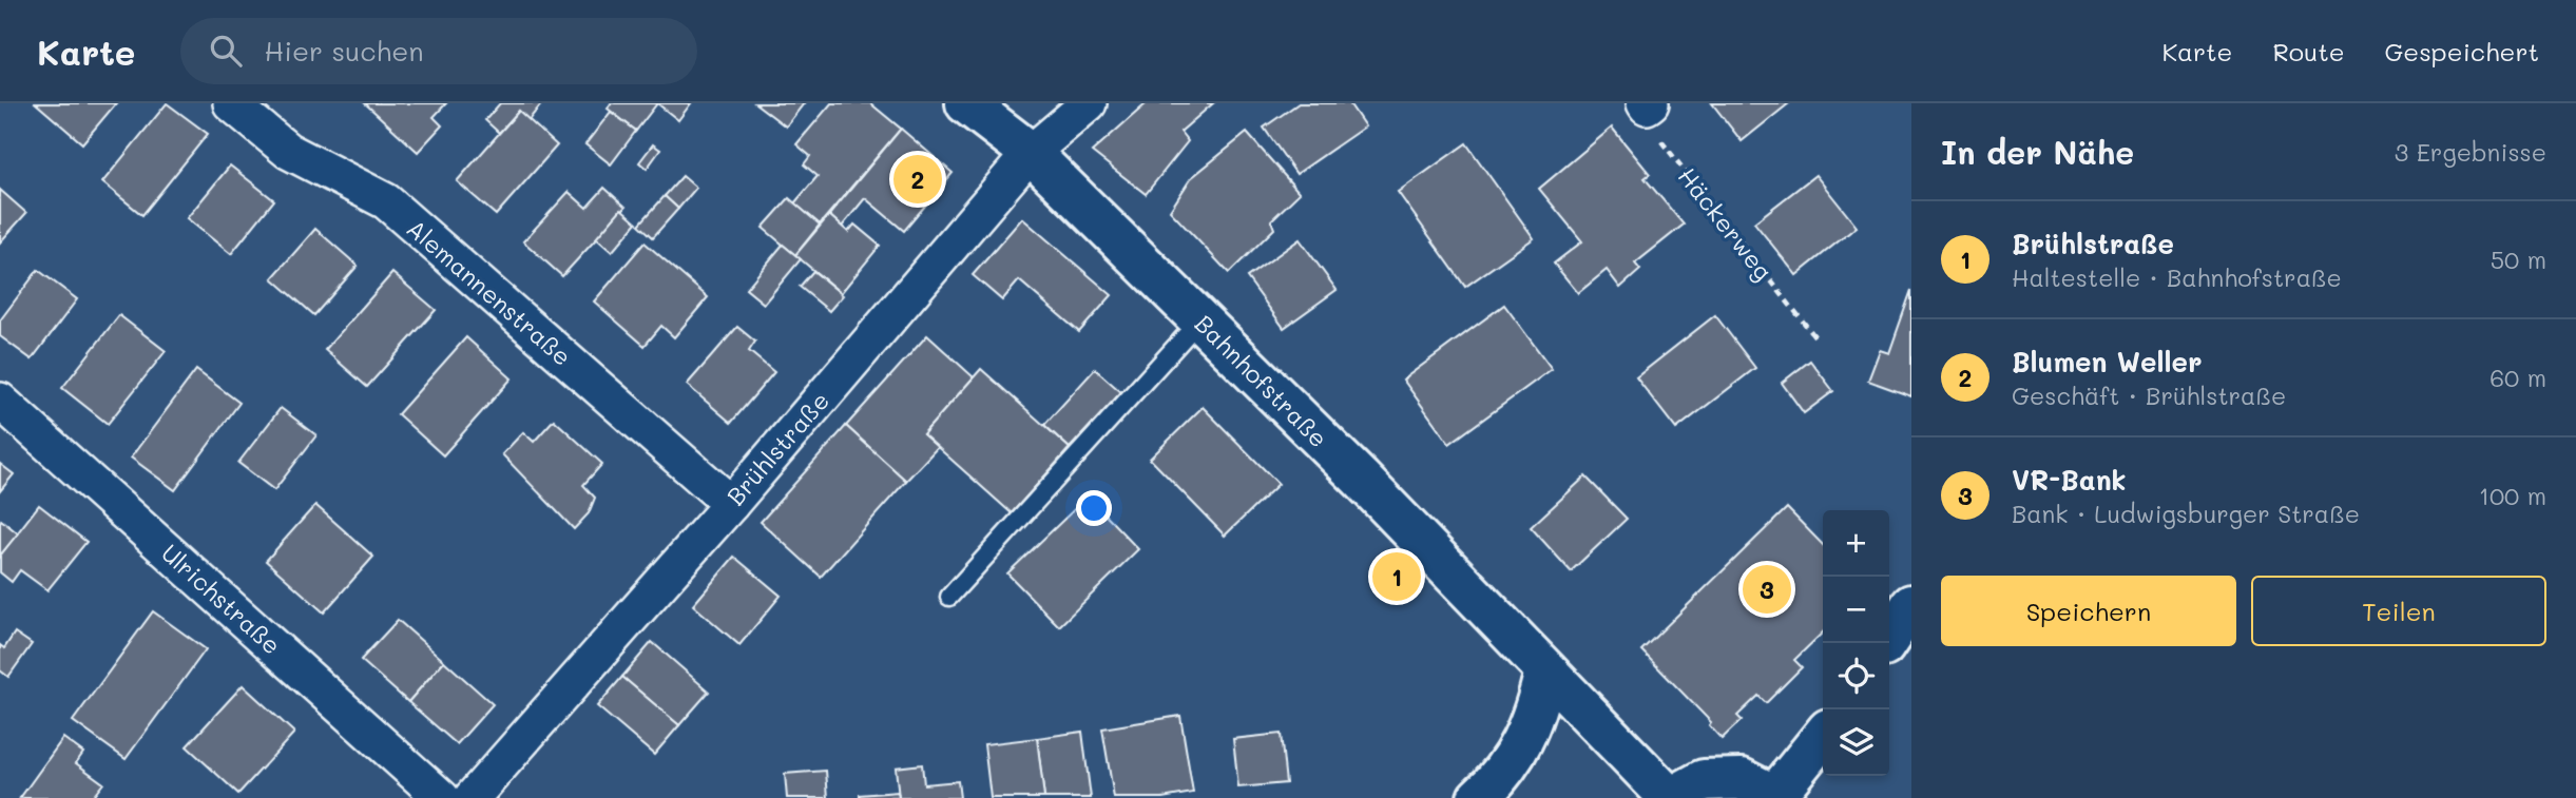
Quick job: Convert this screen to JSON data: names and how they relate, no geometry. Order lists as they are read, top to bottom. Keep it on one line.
{"streets":{"street":["Alemannenstraße","Bahnhofstraße","Brühlstraße","Ulrichstraße"],"path":["Häckerweg"]},"crossings":[["Alemannenstraße","Brühlstraße"],["Bahnhofstraße","Brühlstraße"]],"page":{"header":"Karte","search":"Hier suchen","nav":["Karte","Route","Gespeichert"],"heading":["In der Nähe","3 Ergebnisse"],"pins":["2","1","3"],"list":[{"mark":"1","name":"Brühlstraße","note":"Haltestelle · Bahnhofstraße","value":"50 m"},{"mark":"2","name":"Blumen Weller","note":"Geschäft · Brühlstraße","value":"60 m"},{"mark":"3","name":"VR-Bank","note":"Bank · Ludwigsburger Straße","value":"100 m"}],"map_buttons":["+","−"],"buttons":["Speichern","Teilen"]}}
